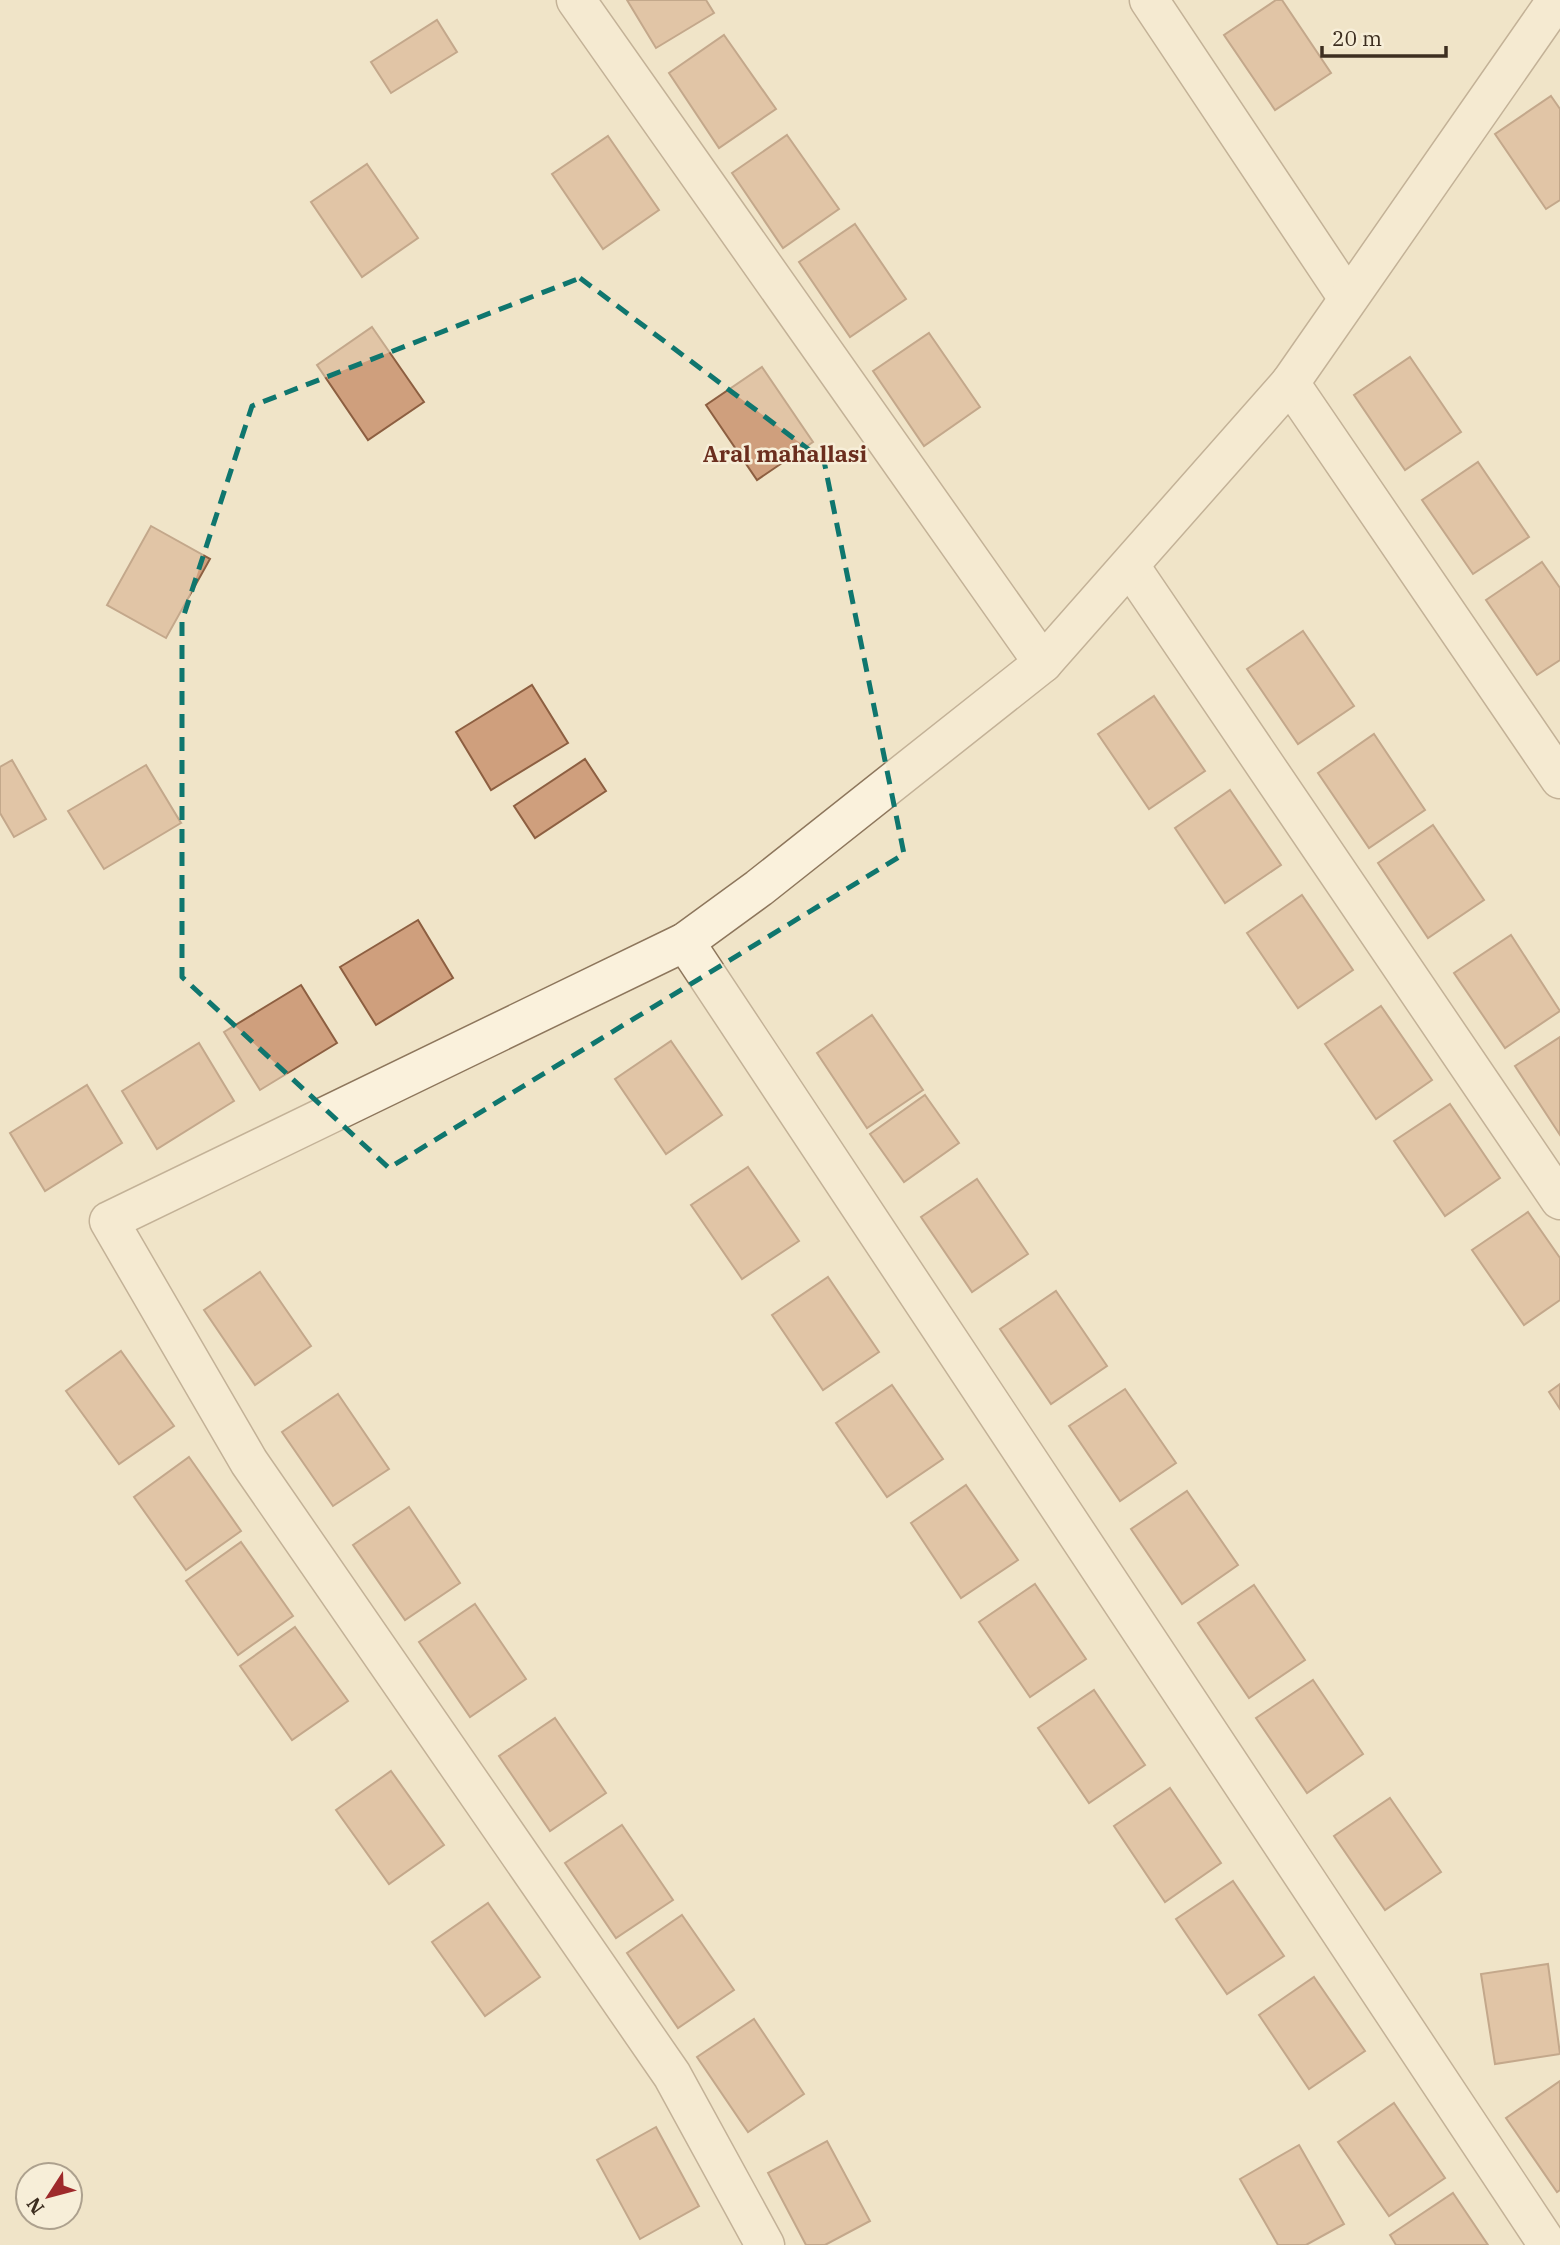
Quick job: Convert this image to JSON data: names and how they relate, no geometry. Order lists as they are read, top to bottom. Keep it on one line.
{"districts":["Aral mahallasi"],"scale_bar":"20 m","north":"bottom left"}
